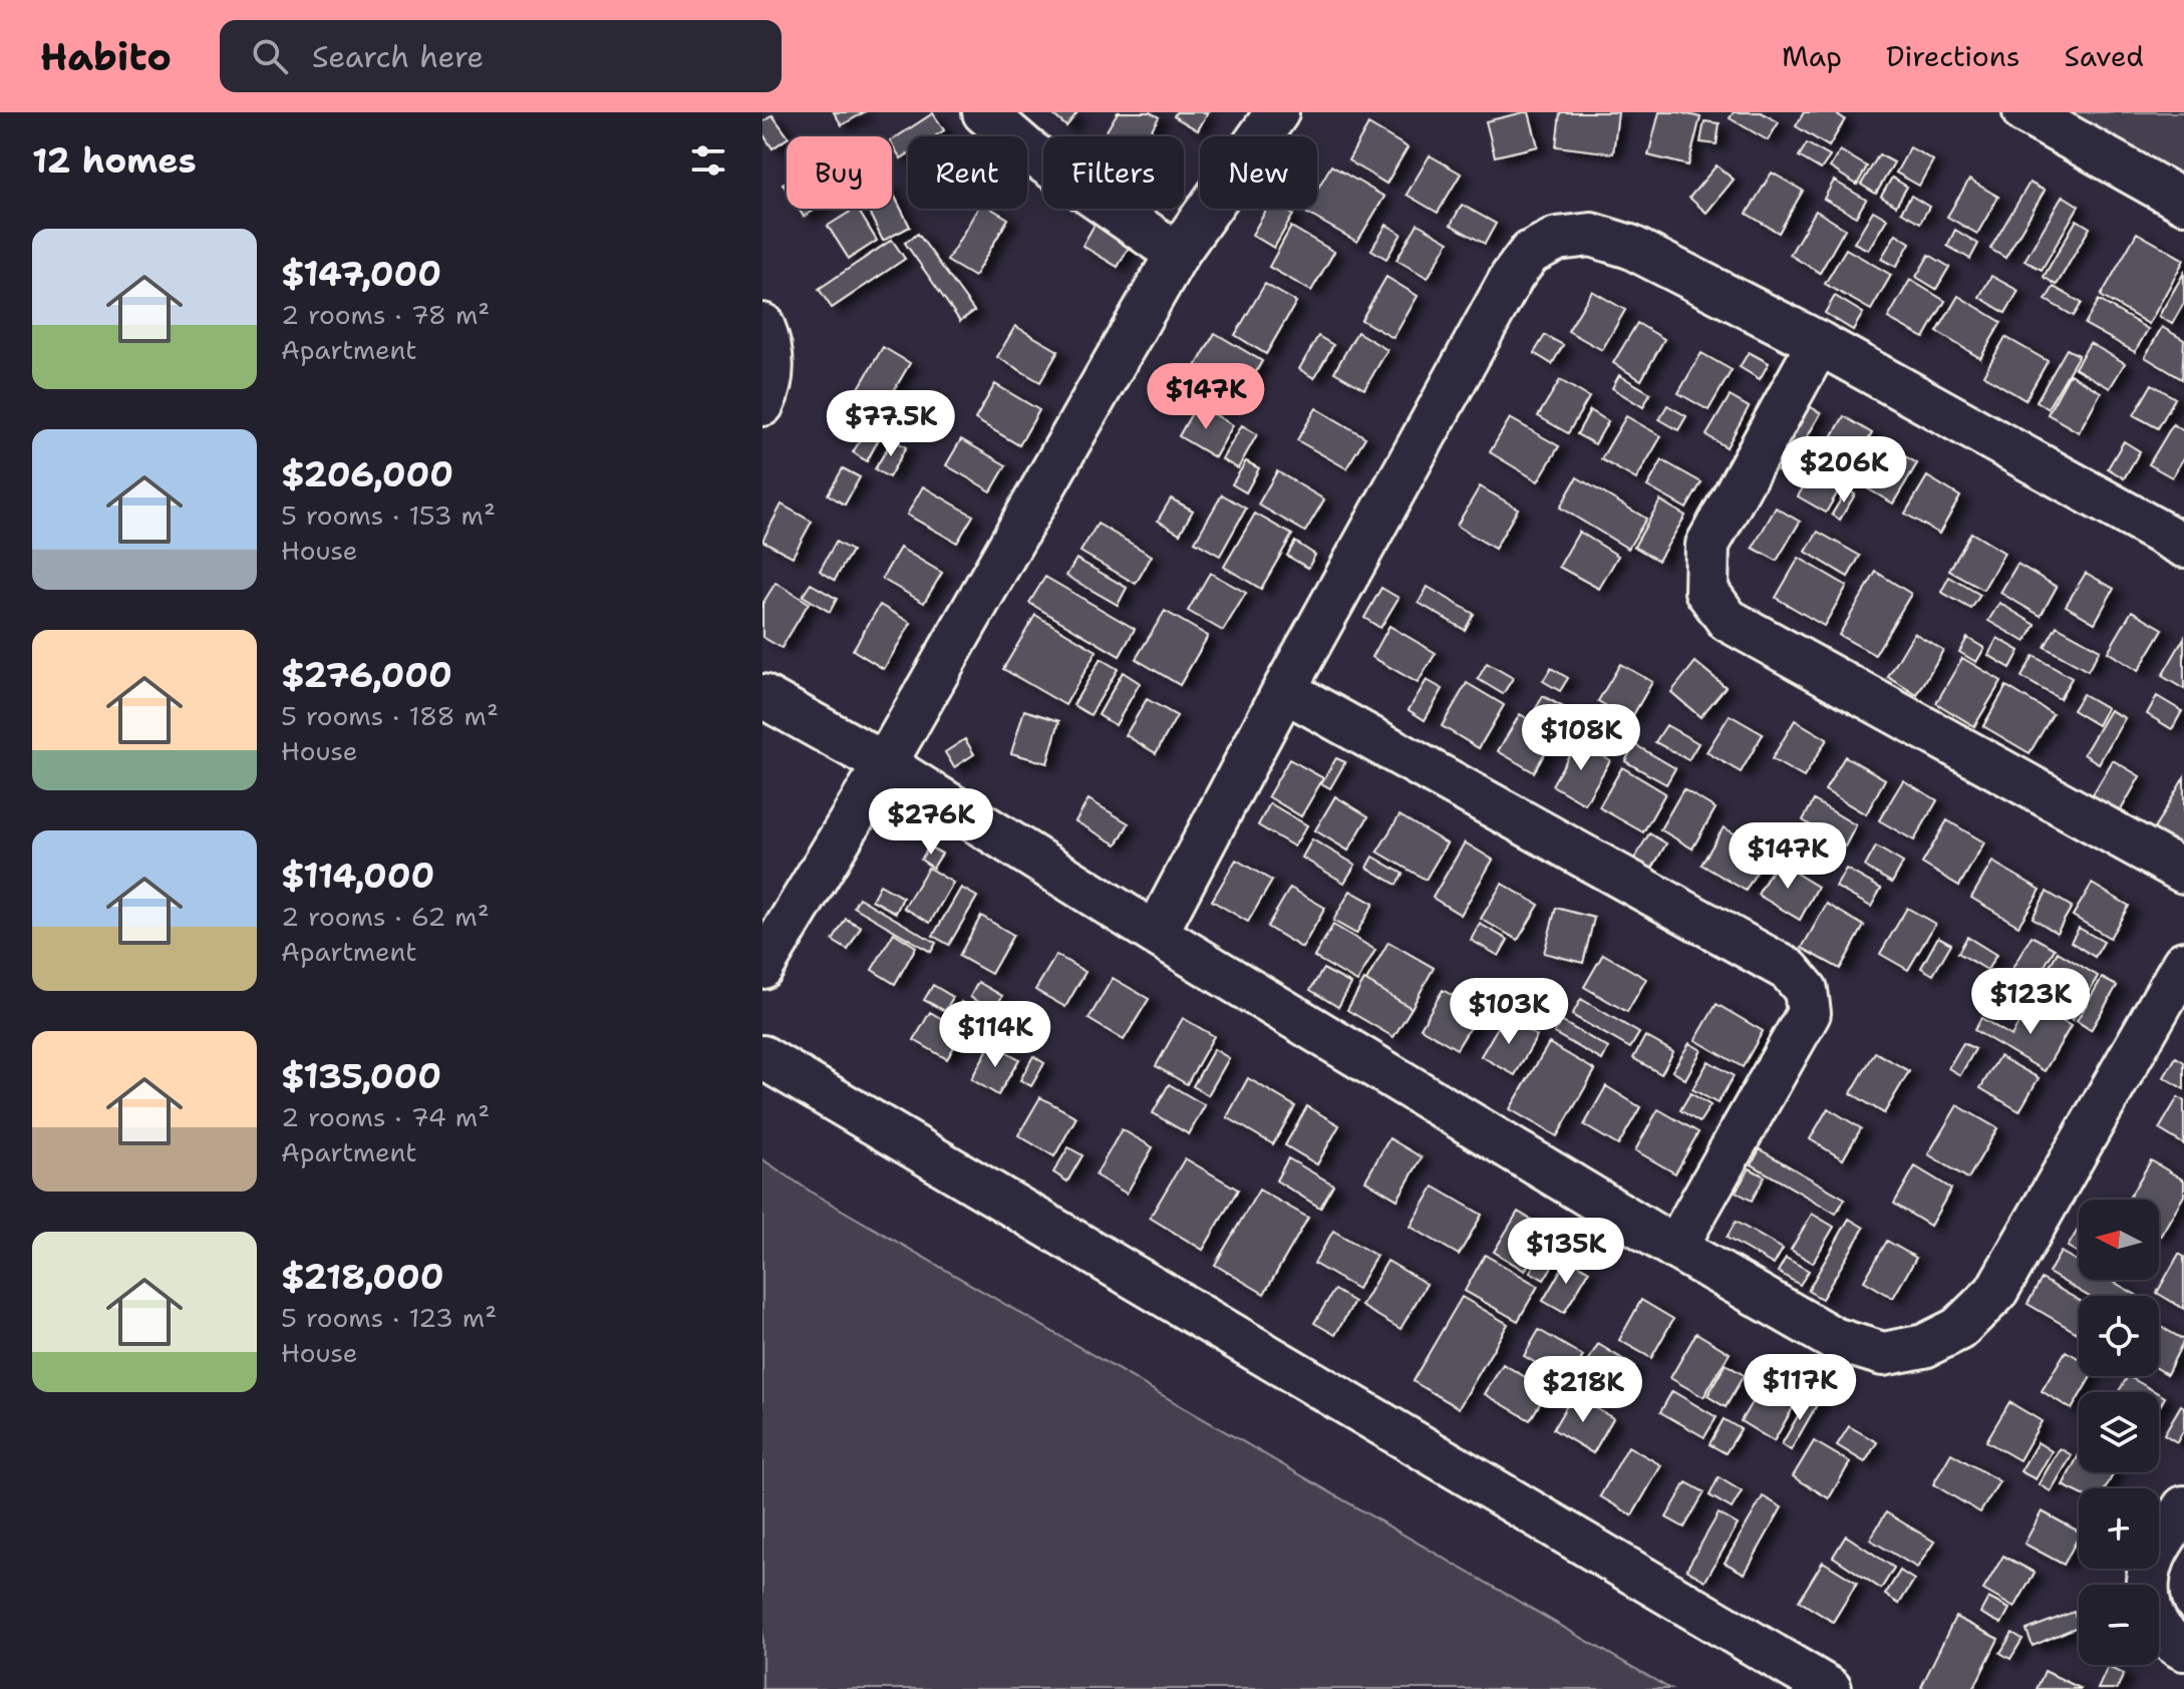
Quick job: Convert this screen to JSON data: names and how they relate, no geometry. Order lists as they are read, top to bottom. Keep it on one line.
{"north":"left","page":{"header":"Habito","search":"Search here","nav":["Map","Directions","Saved"],"heading":"12 homes","chip":["Buy","Rent","Filters","New"],"list":[{"name":"$147,000","note":"2 rooms · 78 m² · Apartment"},{"name":"$206,000","note":"5 rooms · 153 m² · House"},{"name":"$276,000","note":"5 rooms · 188 m² · House"},{"name":"$114,000","note":"2 rooms · 62 m² · Apartment"},{"name":"$135,000","note":"2 rooms · 74 m² · Apartment"},{"name":"$218,000","note":"5 rooms · 123 m² · House"}],"price":["$147K","$77.5K","$206K","$108K","$276K","$147K","$123K","$103K","$114K","$135K","$117K","$218K"],"map_buttons":["+","−"]}}
